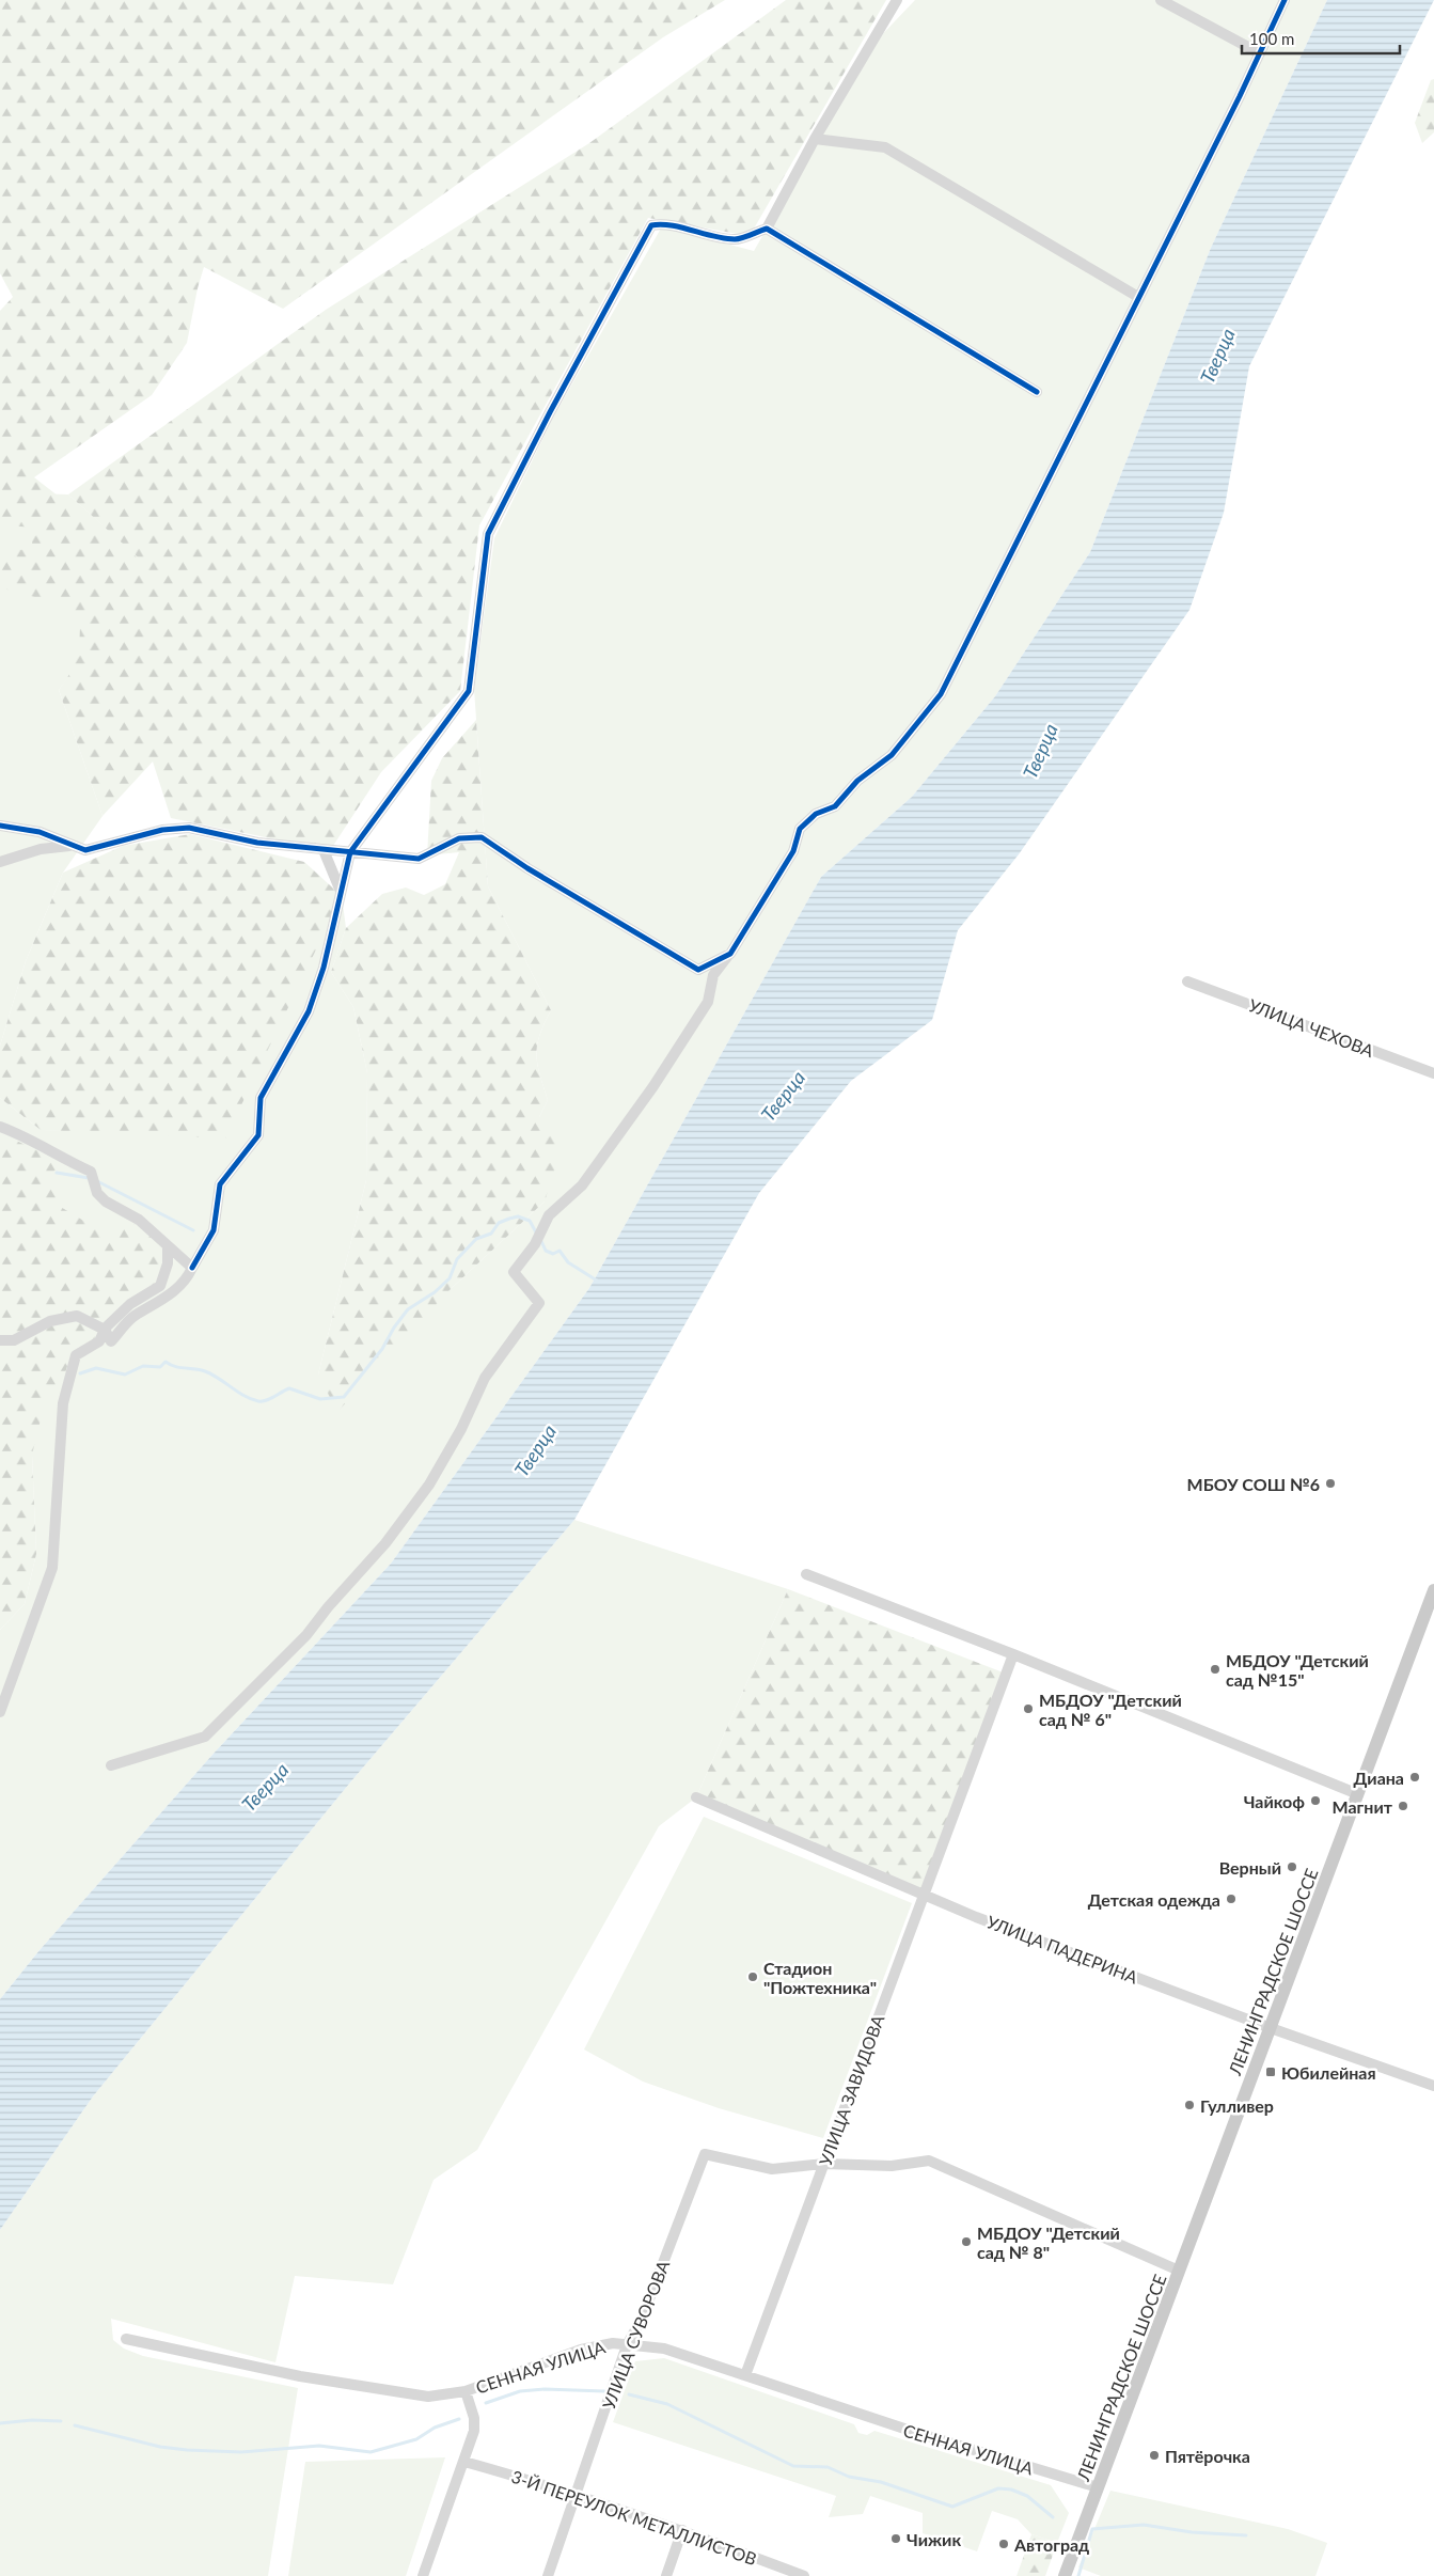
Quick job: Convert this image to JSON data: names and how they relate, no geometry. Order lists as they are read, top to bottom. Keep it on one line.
{"streets":{"main road":["ЛЕНИНГРАДСКОЕ ШОССЕ"],"street":["УЛИЦА ЧЕХОВА","УЛИЦА ПАДЕРИНА","УЛИЦА ЗАВИДОВА","УЛИЦА СУВОРОВА","СЕННАЯ УЛИЦА","3-Й ПЕРЕУЛОК МЕТАЛЛИСТОВ"]},"crossings":[["УЛИЦА ПАДЕРИНА","ЛЕНИНГРАДСКОЕ ШОССЕ"],["УЛИЦА ПАДЕРИНА","УЛИЦА ЗАВИДОВА"],["ЛЕНИНГРАДСКОЕ ШОССЕ","СЕННАЯ УЛИЦА"],["УЛИЦА ЗАВИДОВА","УЛИЦА СУВОРОВА"],["УЛИЦА ЗАВИДОВА","СЕННАЯ УЛИЦА"],["УЛИЦА СУВОРОВА","СЕННАЯ УЛИЦА"],["УЛИЦА СУВОРОВА","3-Й ПЕРЕУЛОК МЕТАЛЛИСТОВ"]],"water":["Тверца"],"places":{"other":["МБОУ СОШ №6","МБДОУ \"Детский сад №15\"","МБДОУ \"Детский сад № 6\"","Диана","Чайкоф","Магнит","Верный","Детская одежда","Стадион \"Пожтехника\"","Гулливер","МБДОУ \"Детский сад № 8\"","Пятёрочка","Чижик","Автоград"],"transit":["Юбилейная"]},"scale_bar":"100 m"}
